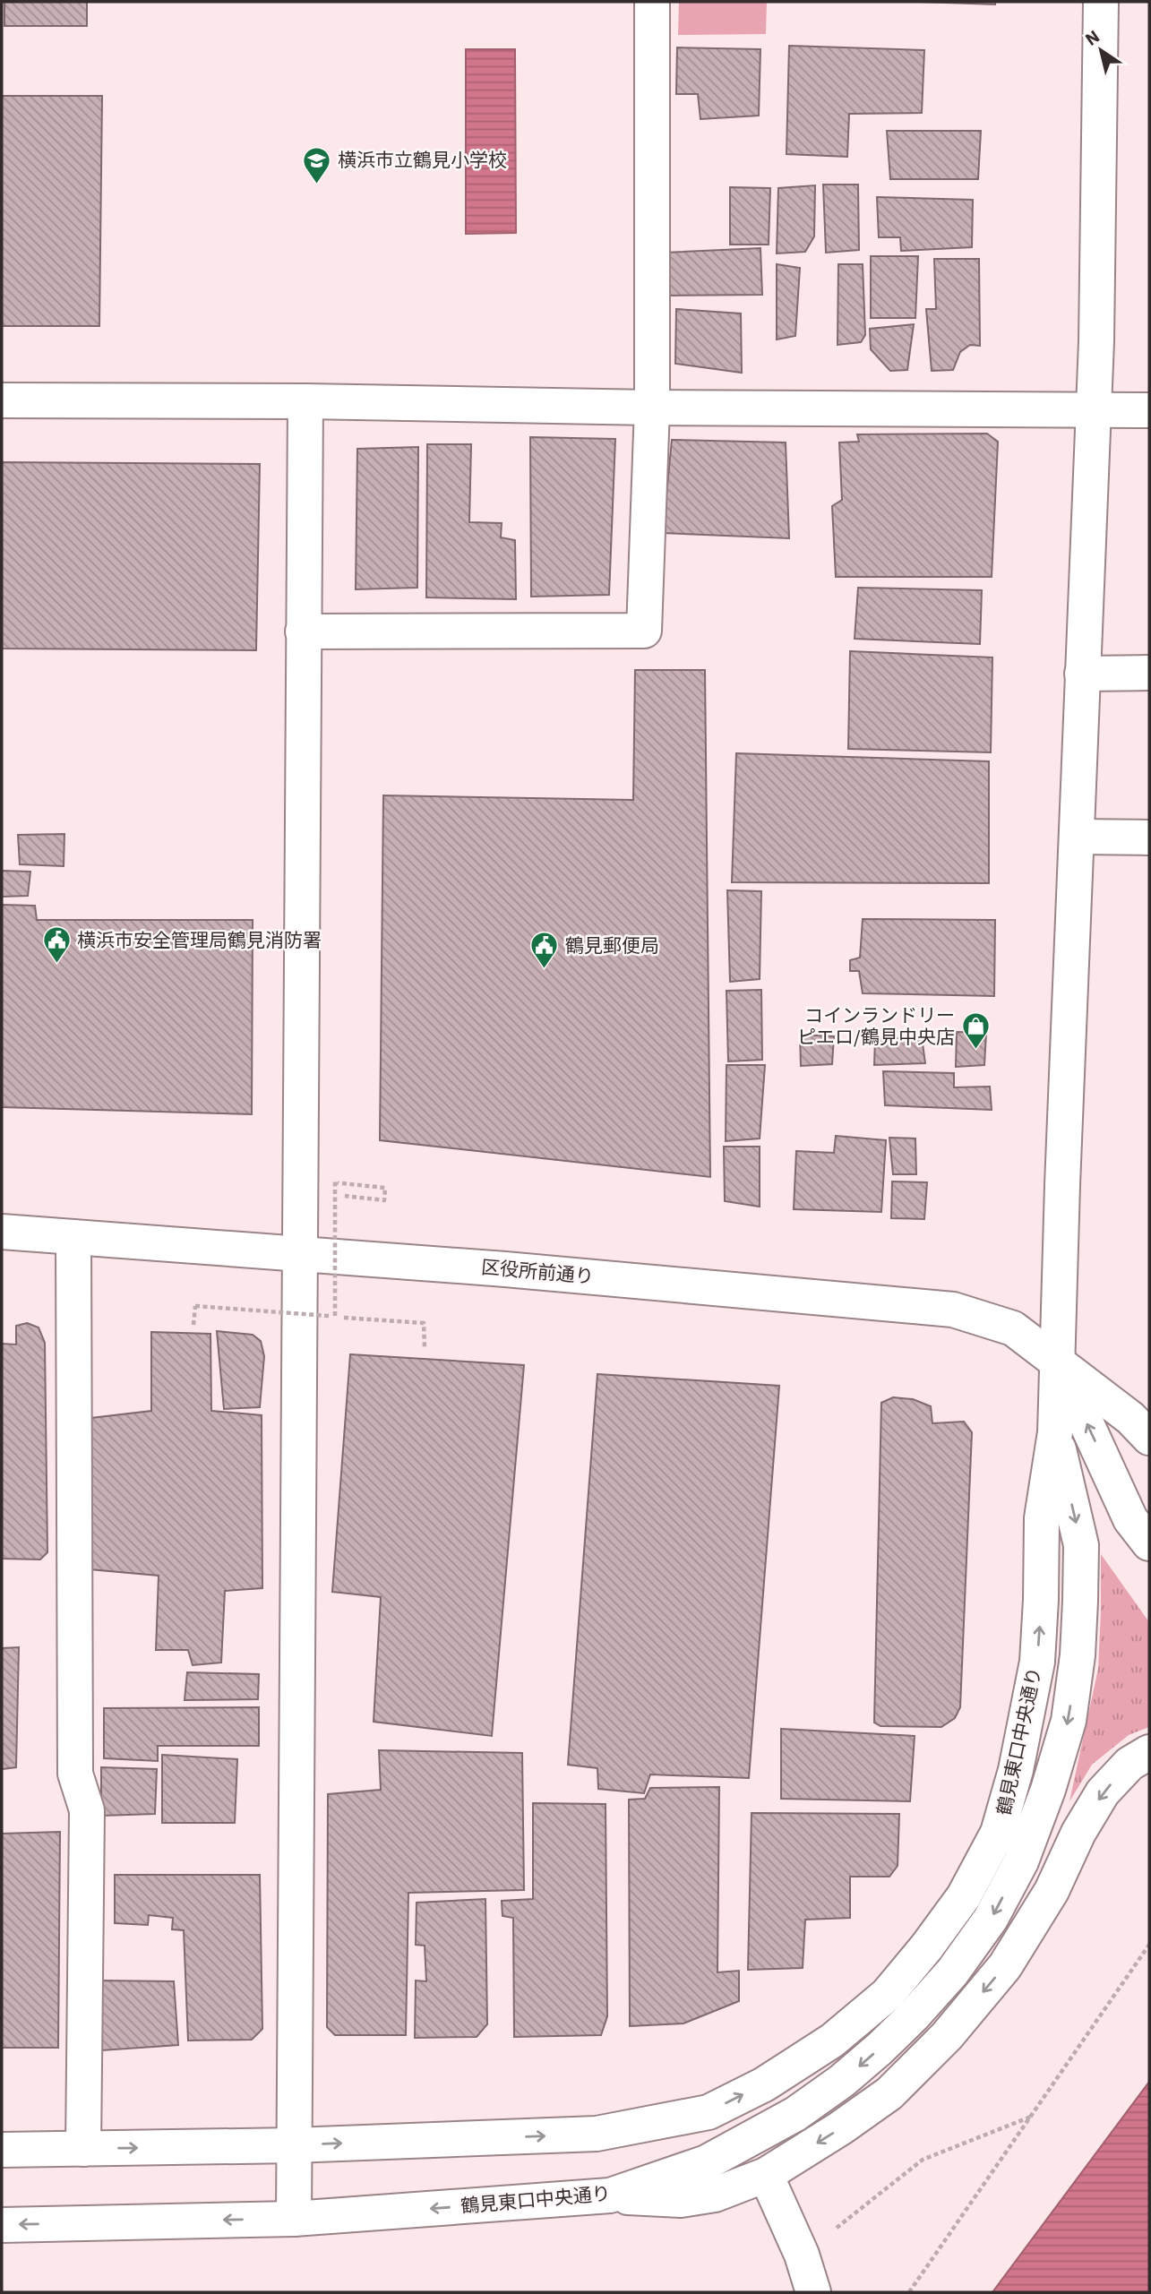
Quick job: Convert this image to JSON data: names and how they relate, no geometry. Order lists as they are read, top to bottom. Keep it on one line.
{"streets":{"street":["区役所前通り","鶴見東口中央通り"]},"crossings":[["区役所前通り","鶴見東口中央通り"]],"places":{"school or university":["横浜市立鶴見小学校"],"public building":["横浜市安全管理局鶴見消防署","鶴見郵便局"],"shop":["コインランドリー ピエロ/鶴見中央店"]},"north":"top left"}
